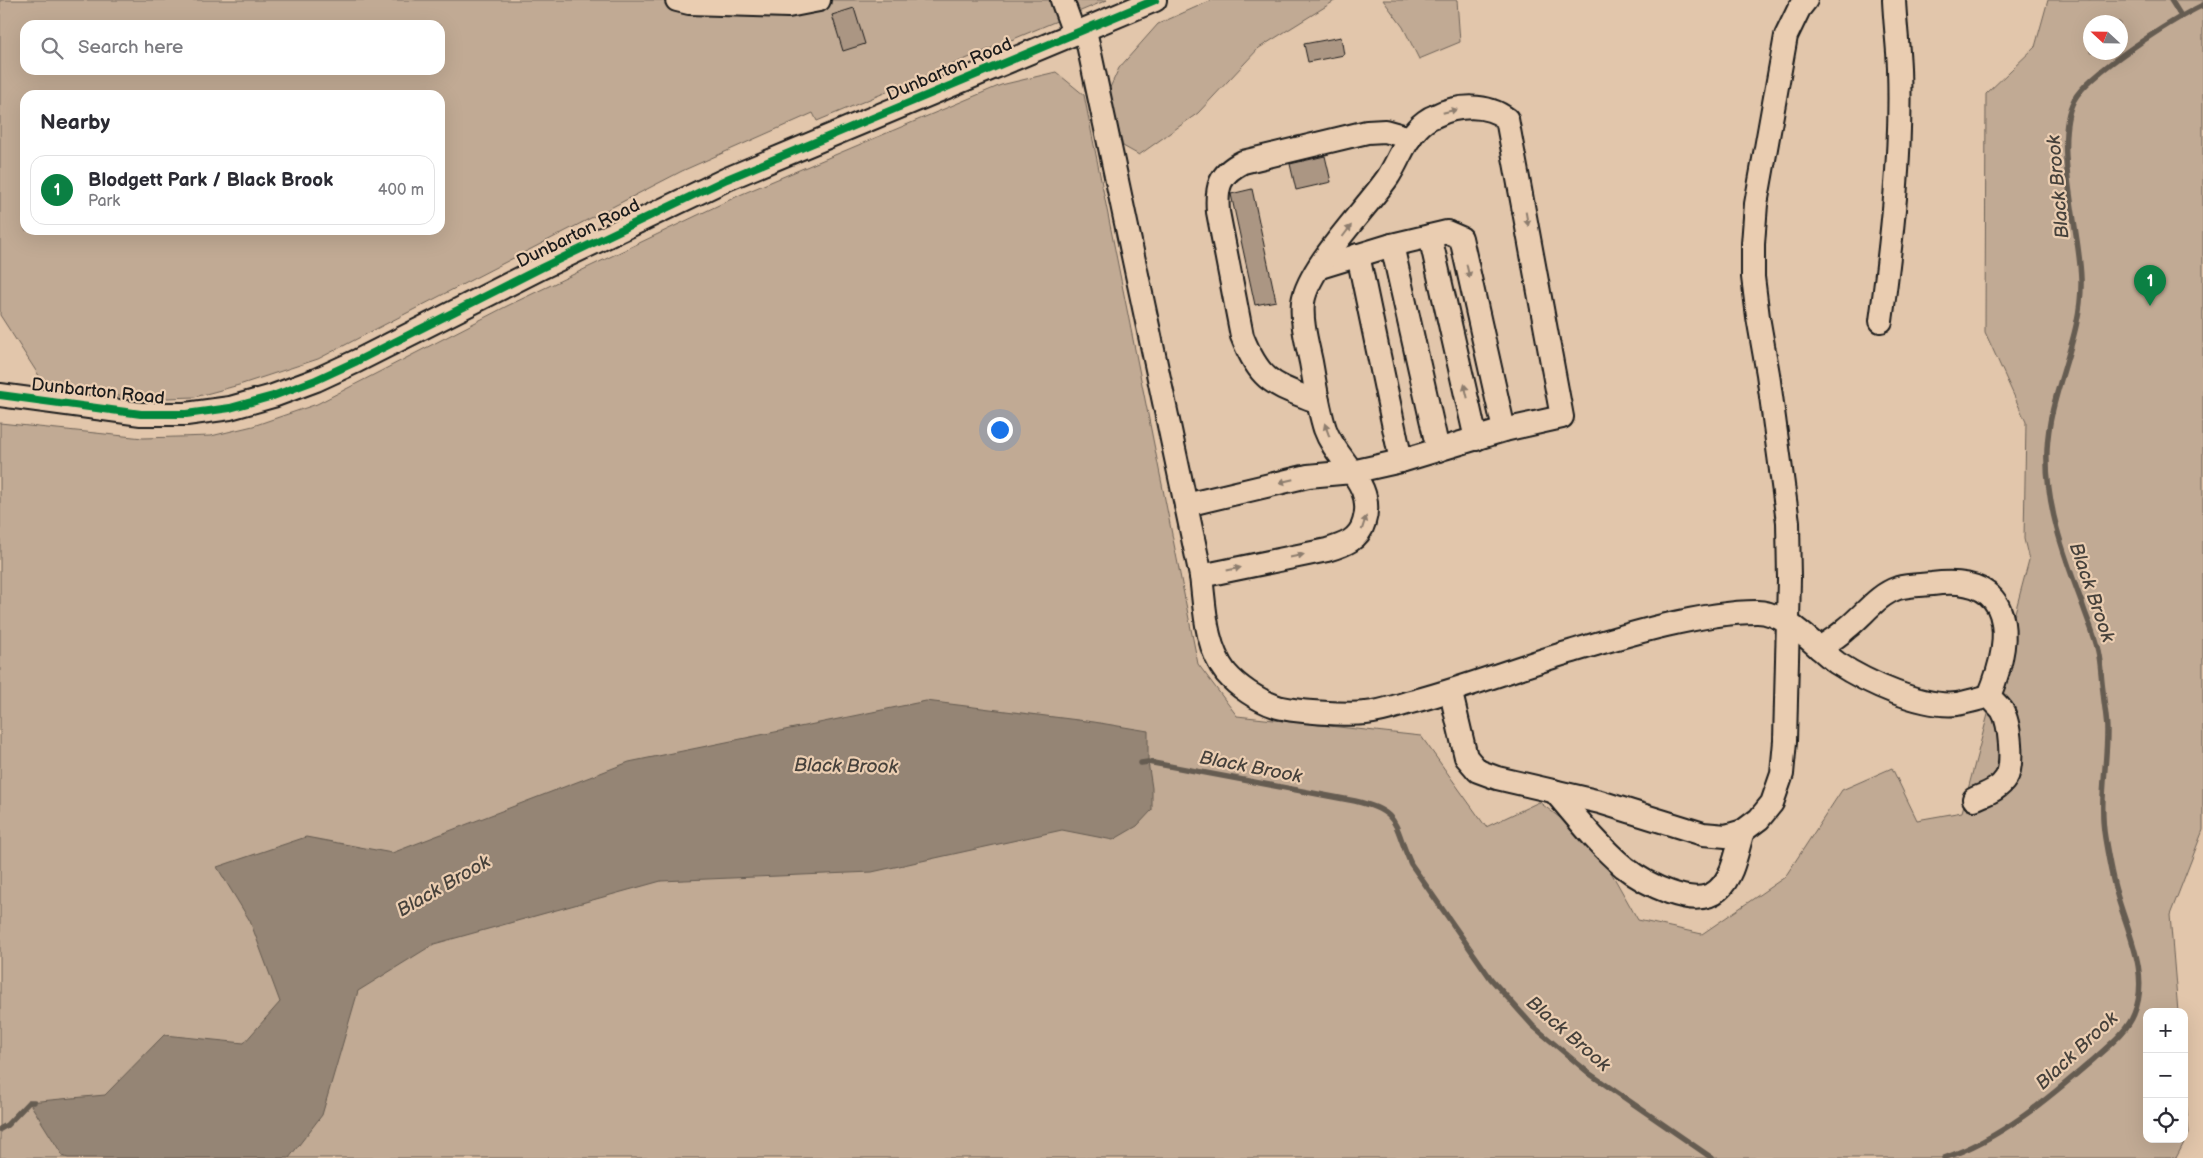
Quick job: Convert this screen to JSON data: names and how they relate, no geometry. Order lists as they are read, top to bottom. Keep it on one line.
{"streets":{"street":["Dunbarton Road"]},"water":["Black Brook"],"north":"left","page":{"search":"Search here","heading":"Nearby","list":[{"mark":"1","name":"Blodgett Park / Black Brook","note":"Park","value":"400 m"}],"pins":"1","map_buttons":["+","−"]}}
